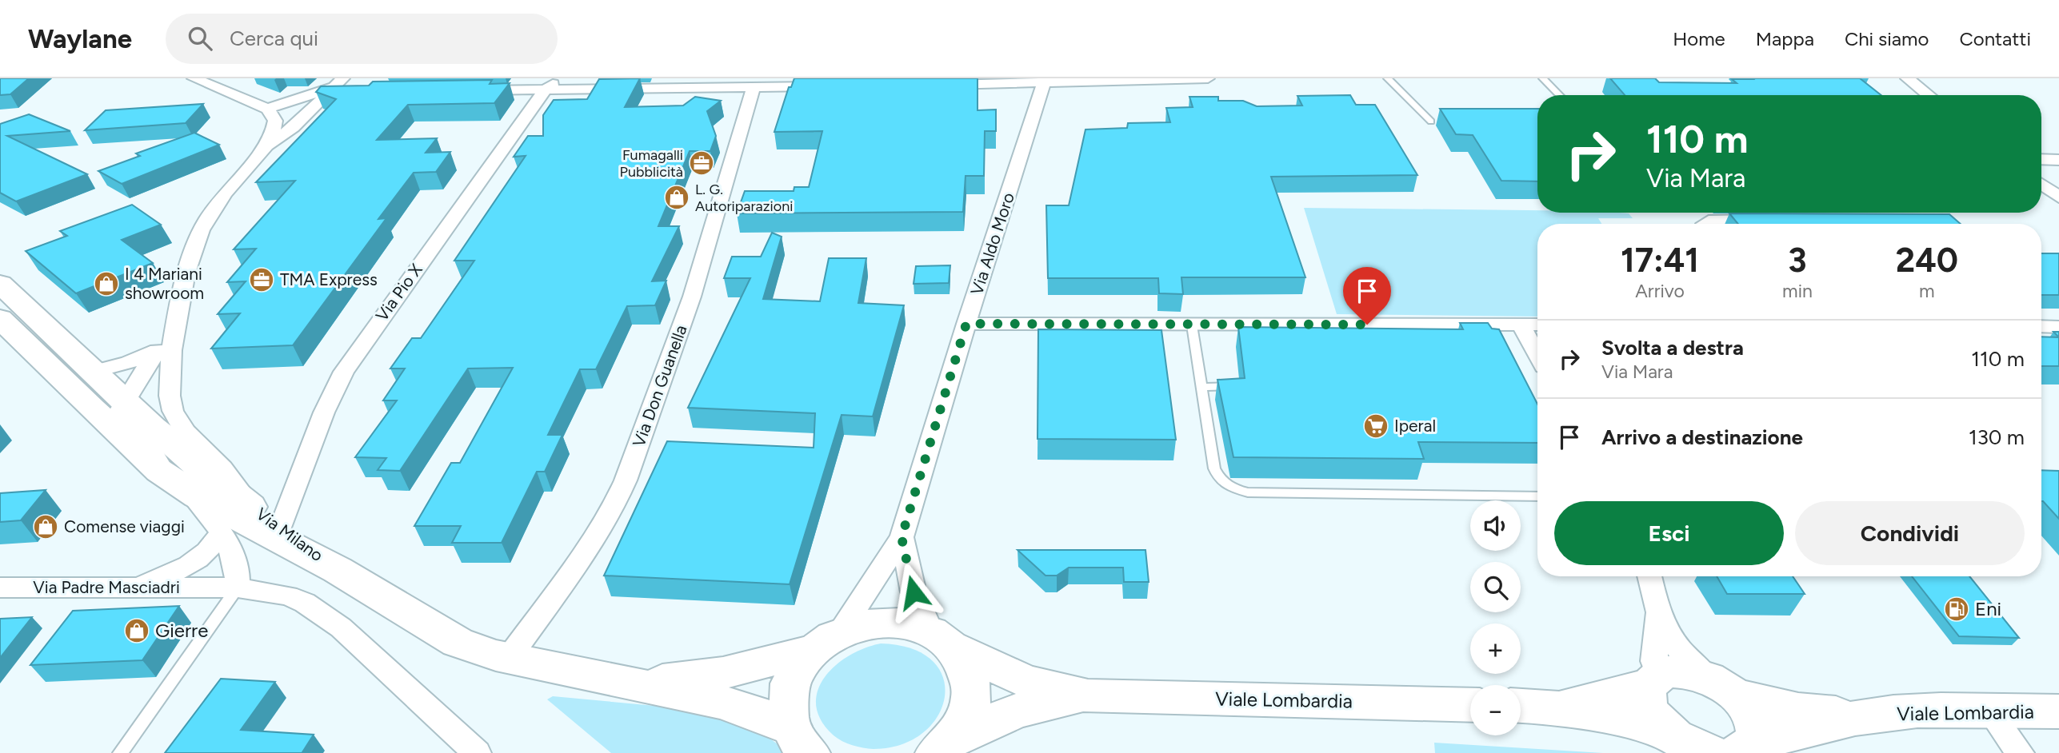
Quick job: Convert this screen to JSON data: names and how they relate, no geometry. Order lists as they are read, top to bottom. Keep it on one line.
{"streets":{"main road":["Via Milano","Viale Lombardia"],"street":["Via Aldo Moro","Via Pio X","Via Don Guanella","Via Padre Masciadri"]},"crossings":[["Via Aldo Moro","Viale Lombardia"],["Via Pio X","Via Milano"]],"places":{"office":["Fumagalli Pubblicità","TMA Express"],"shop":["L. G. Autoriparazioni","I 4 Mariani showroom","Comense viaggi","Gierre"],"supermarket":["Iperal"],"fuel station":["Eni"]},"page":{"header":"Waylane","search":"Cerca qui","nav":["Home","Mappa","Chi siamo","Contatti"],"turn":["110 m","Via Mara"],"eta":["17:41","Arrivo","3","min","240","m"],"list":[{"name":"Svolta a destra","note":"Via Mara","value":"110 m"},{"name":"Arrivo a destinazione","value":"130 m"}],"buttons":["Esci","Condividi"],"map_buttons":["+","−"]}}
